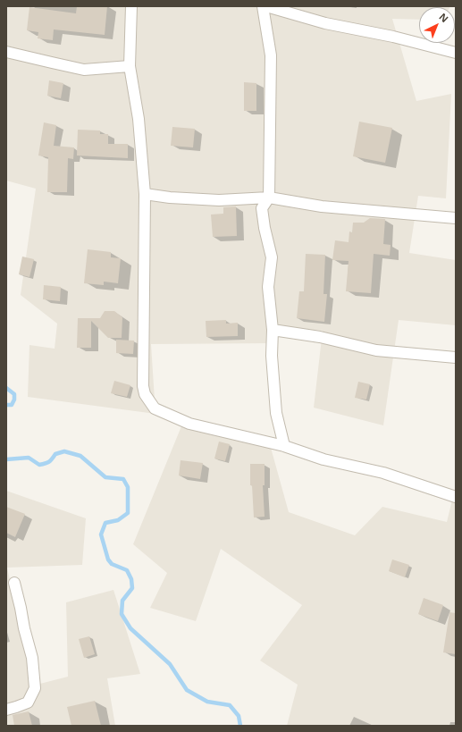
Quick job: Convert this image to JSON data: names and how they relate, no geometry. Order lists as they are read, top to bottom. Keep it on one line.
{"north":"top right"}
